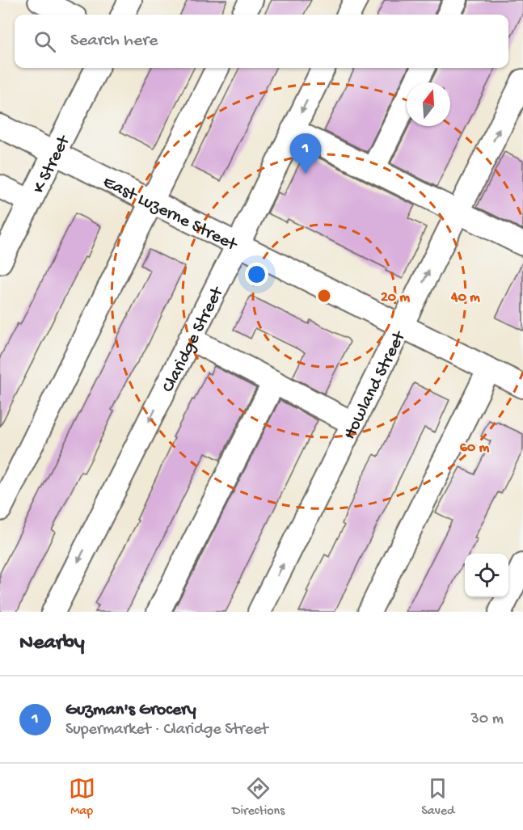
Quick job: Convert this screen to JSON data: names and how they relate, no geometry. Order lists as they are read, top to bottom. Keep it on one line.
{"streets":{"street":["K Street","East Luzerne Street","Claridge Street","Howland Street"]},"crossings":[["K Street","East Luzerne Street"],["East Luzerne Street","Claridge Street"],["East Luzerne Street","Howland Street"]],"north":"top","page":{"search":"Search here","pins":"1","heading":"Nearby","list":[{"mark":"1","name":"Guzman's Grocery","note":"Supermarket · Claridge Street","value":"30 m"}],"nav":["Map","Directions","Saved"]},"rings":["20 m","40 m","60 m"]}
